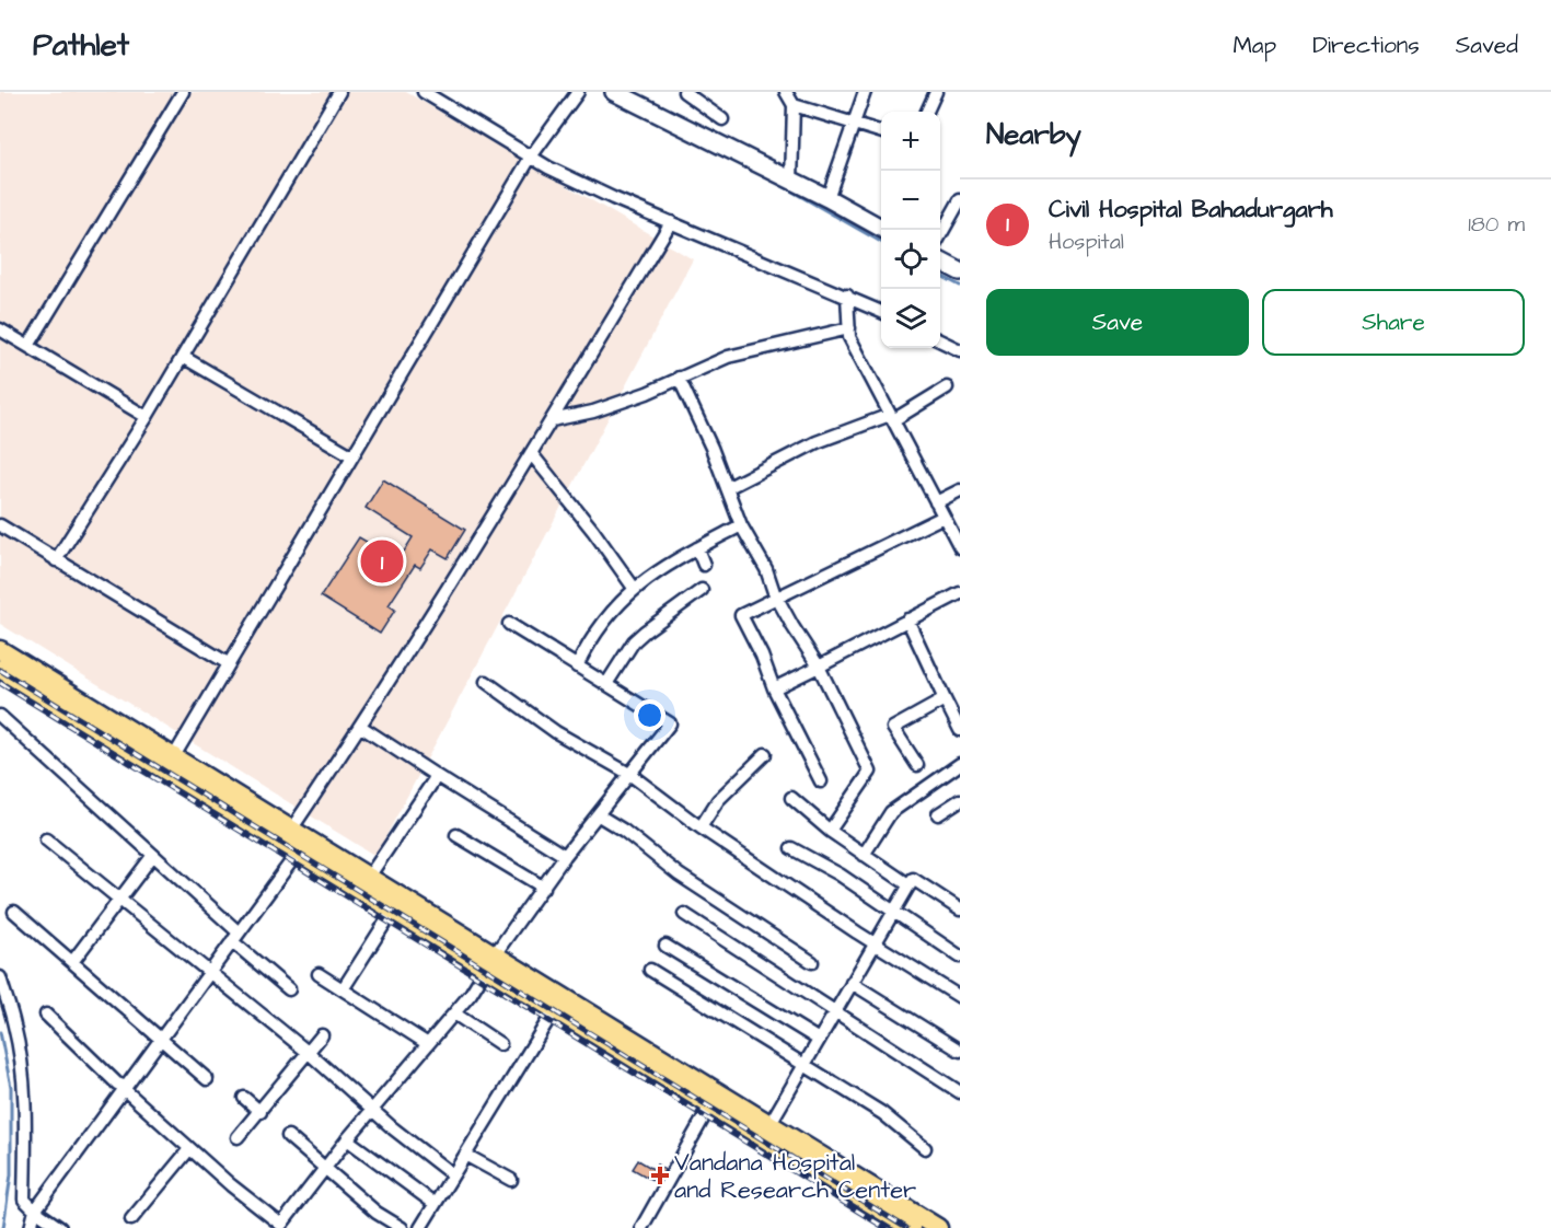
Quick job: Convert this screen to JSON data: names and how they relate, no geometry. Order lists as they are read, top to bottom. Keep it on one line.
{"places":{"health":["Vandana Hospital and Research Center"]},"page":{"header":"Pathlet","nav":["Map","Directions","Saved"],"heading":"Nearby","map_buttons":["+","−"],"list":[{"mark":"1","name":"Civil Hospital Bahadurgarh","note":"Hospital","value":"180 m"}],"buttons":["Save","Share"],"pins":"1"}}
